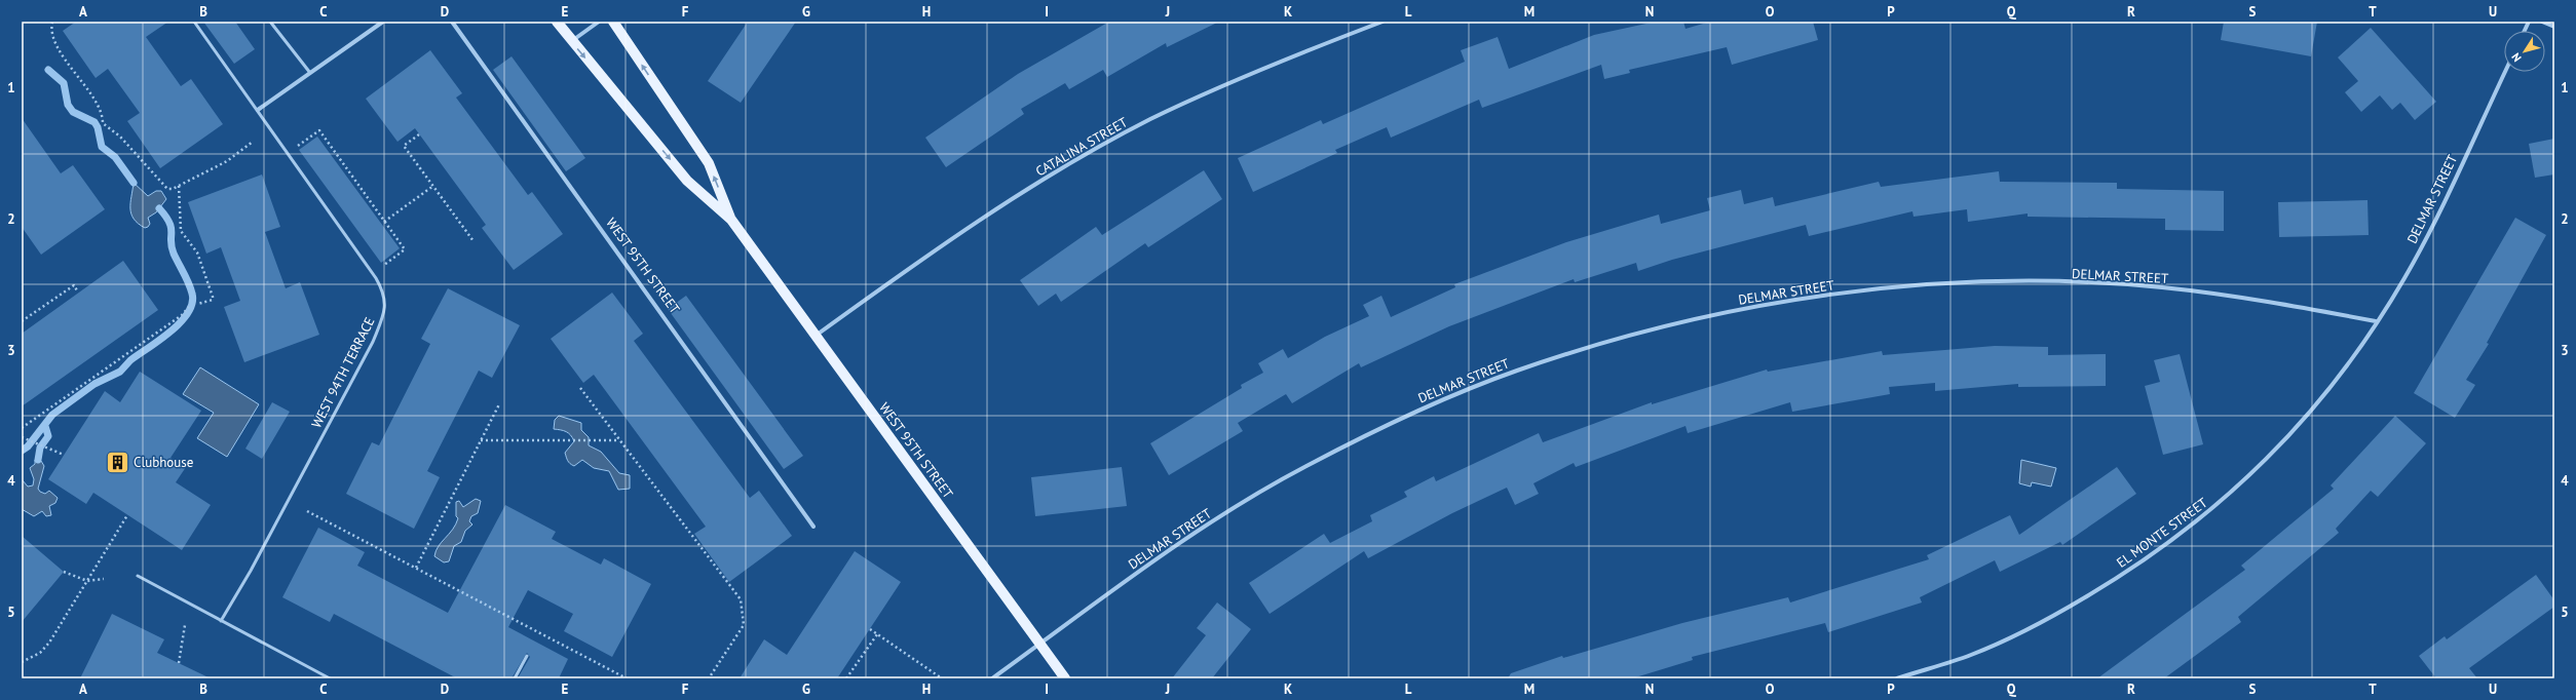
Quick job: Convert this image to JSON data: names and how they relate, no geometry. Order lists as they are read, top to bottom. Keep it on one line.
{"streets":{"main road":["WEST 95TH STREET"],"street":["CATALINA STREET","DELMAR STREET","EL MONTE STREET"],"lane":["WEST 94TH TERRACE"]},"crossings":[["CATALINA STREET","WEST 95TH STREET"],["DELMAR STREET","WEST 95TH STREET"],["DELMAR STREET","EL MONTE STREET"]],"places":{"building":["Clubhouse"]},"north":"bottom left","grid":{"columns":["A","B","C","D","E","F","G","H","I","J","K","L","M","N","O","P","Q","R","S","T","U"],"rows":["1","2","3","4","5"]}}
